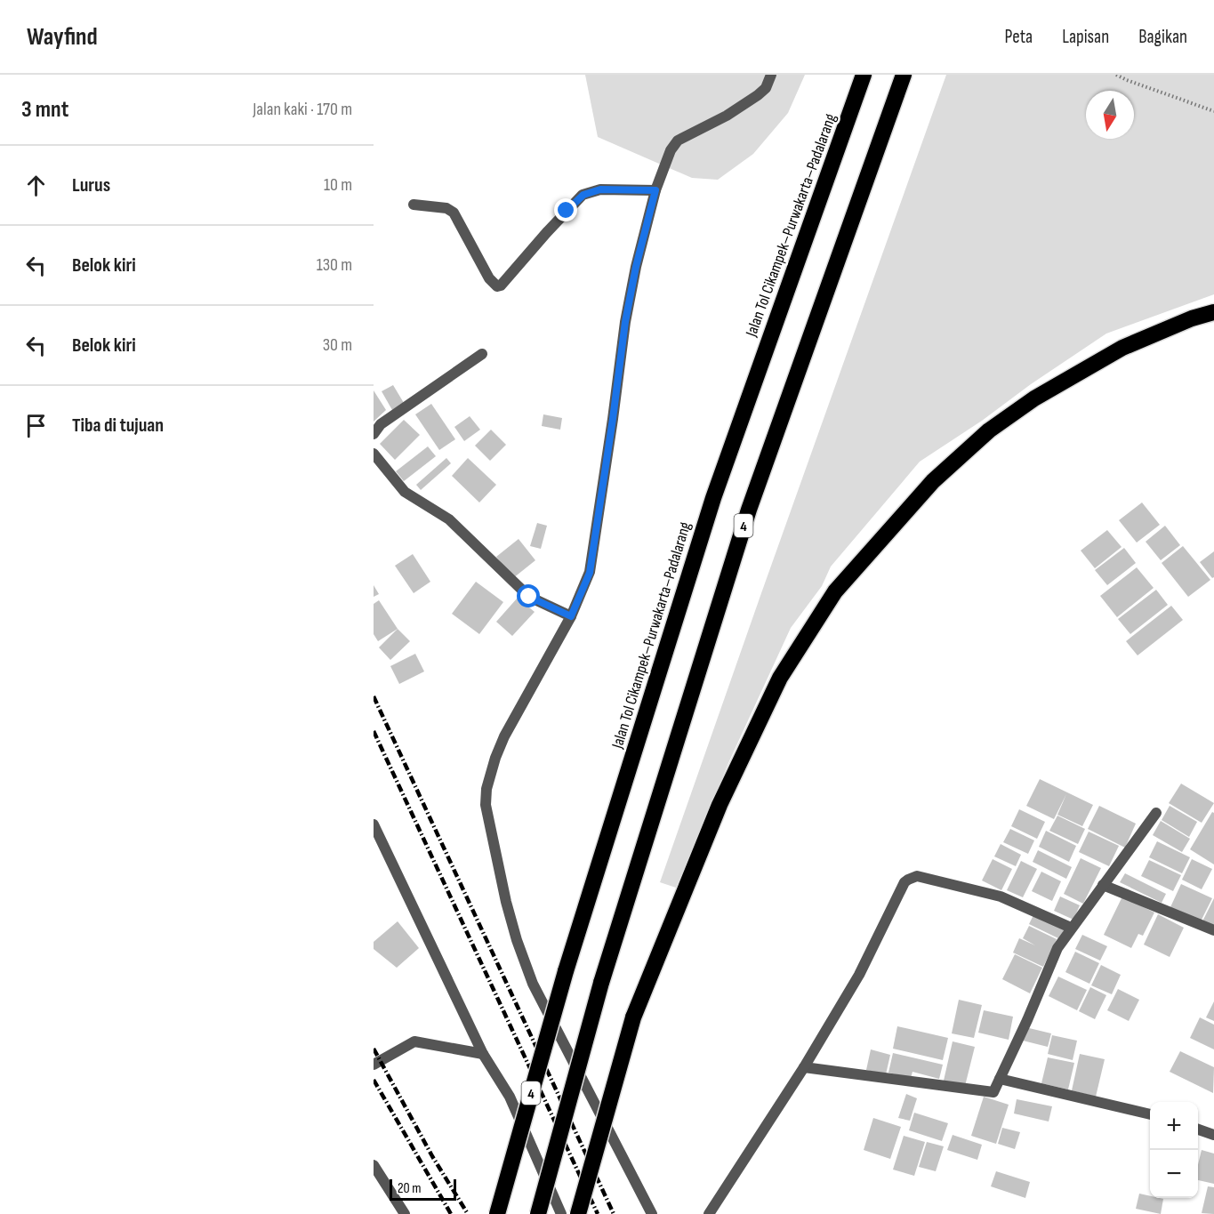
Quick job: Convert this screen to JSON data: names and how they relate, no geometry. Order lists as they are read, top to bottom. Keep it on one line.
{"streets":{"highway":["Jalan Tol Cikampek–Purwakarta–Padalarang","4"]},"scale_bar":"20 m","north":"bottom","page":{"header":"Wayfind","nav":["Peta","Lapisan","Bagikan"],"heading":["3 mnt","Jalan kaki · 170 m"],"list":[["Lurus","10 m"],["Belok kiri","130 m"],["Belok kiri","30 m"],"Tiba di tujuan"],"map_buttons":["+","−"],"scale":"20 m"}}
